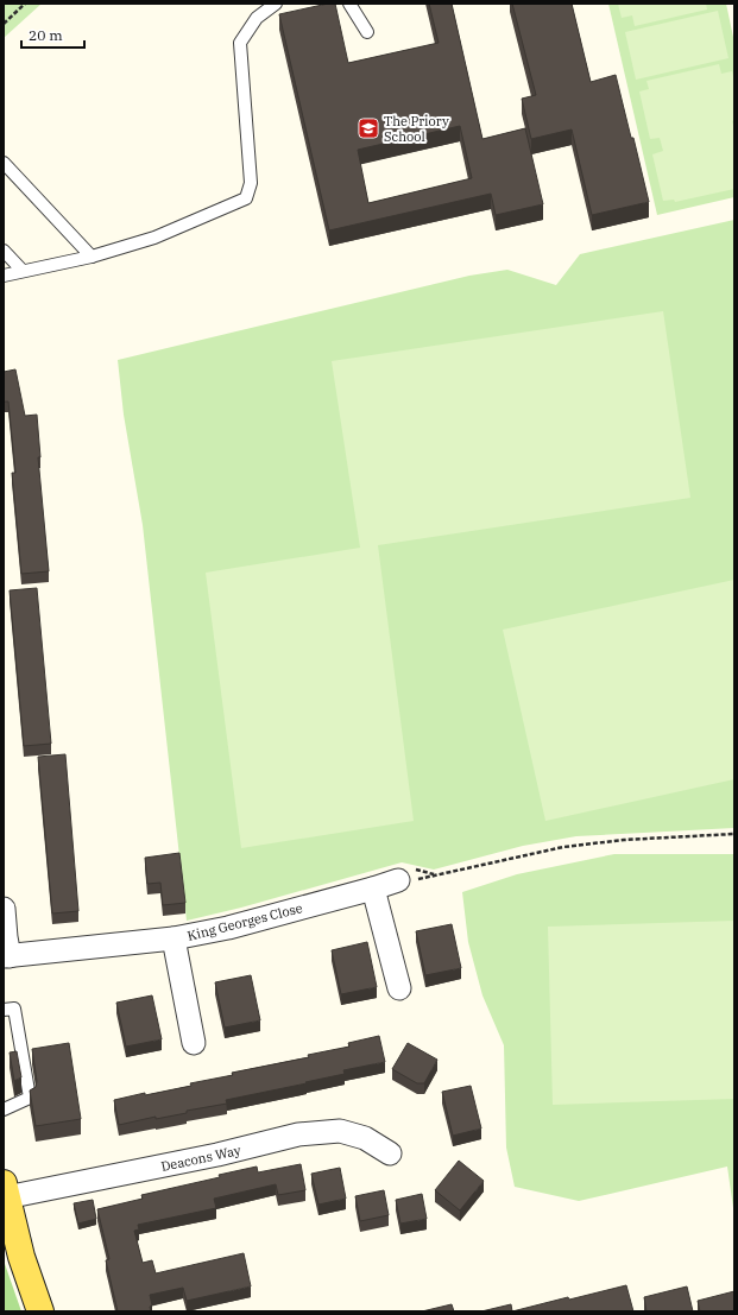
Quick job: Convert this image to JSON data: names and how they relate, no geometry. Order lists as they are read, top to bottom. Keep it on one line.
{"streets":{"street":["King Georges Close","Deacons Way"]},"places":{"school or university":["The Priory School"]},"scale_bar":"20 m"}
